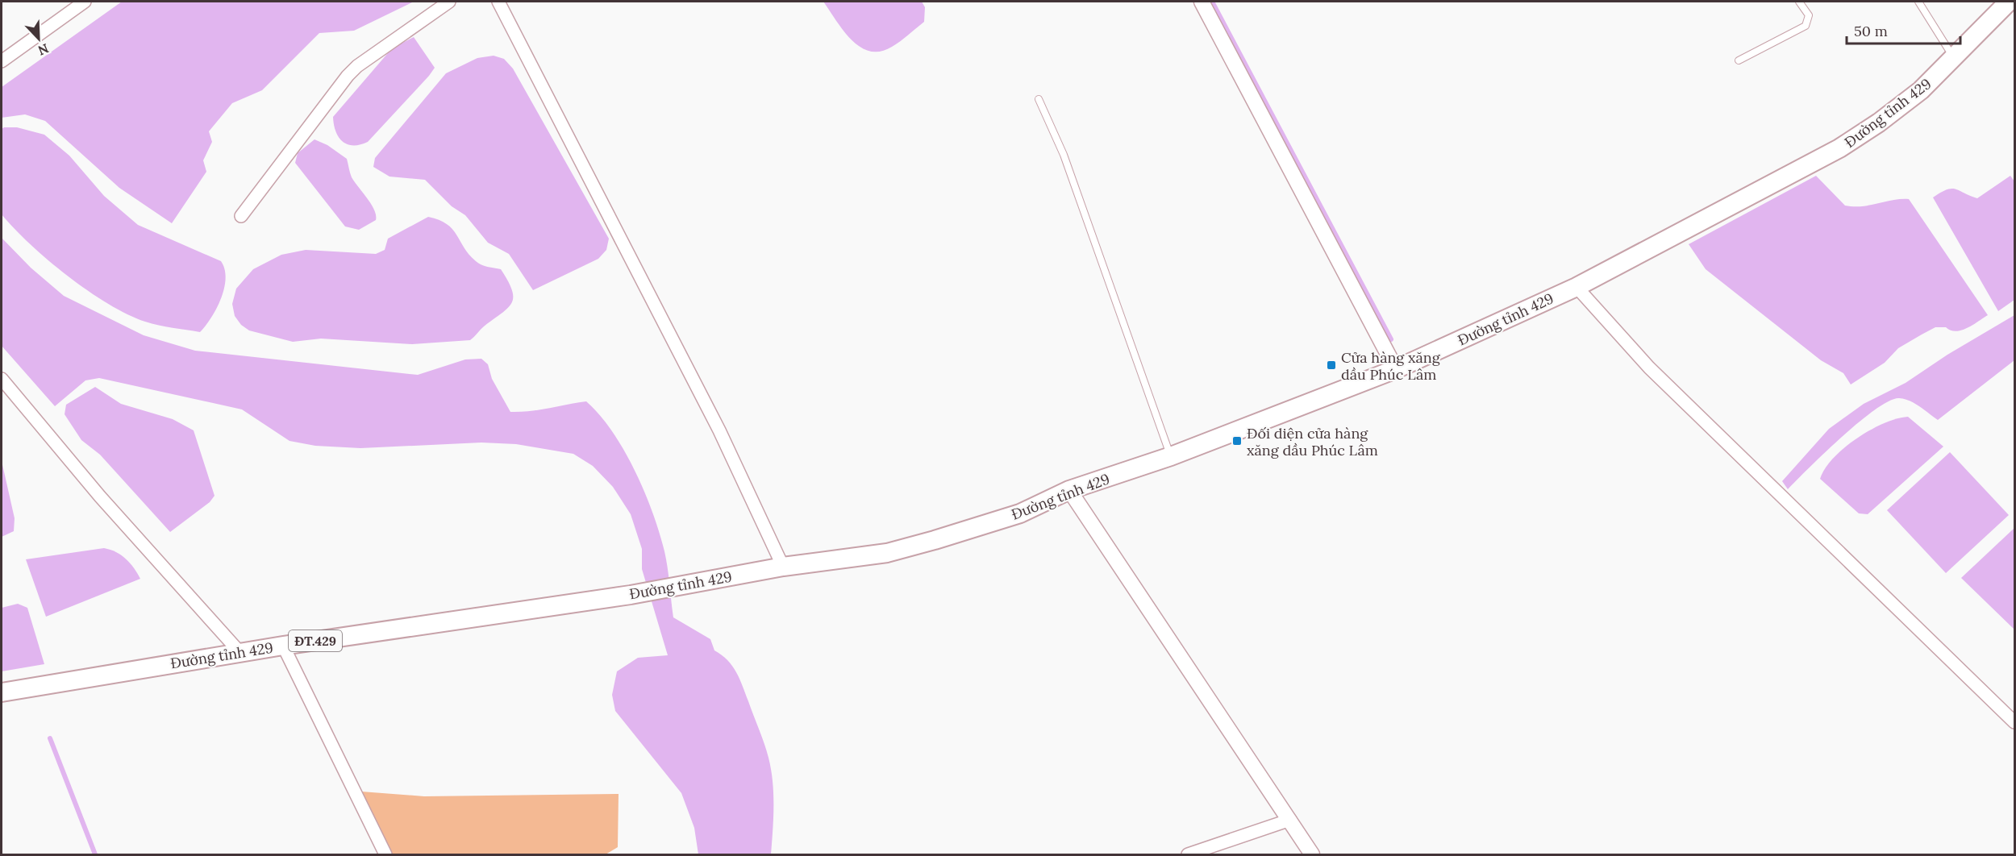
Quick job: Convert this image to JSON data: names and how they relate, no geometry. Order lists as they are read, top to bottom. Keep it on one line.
{"streets":{"main road":["Đường tỉnh 429","ĐT.429"]},"places":{"transit":["Cửa hàng xăng dầu Phúc Lâm","Đối diện cửa hàng xăng dầu Phúc Lâm"]},"scale_bar":"50 m","north":"bottom right"}
